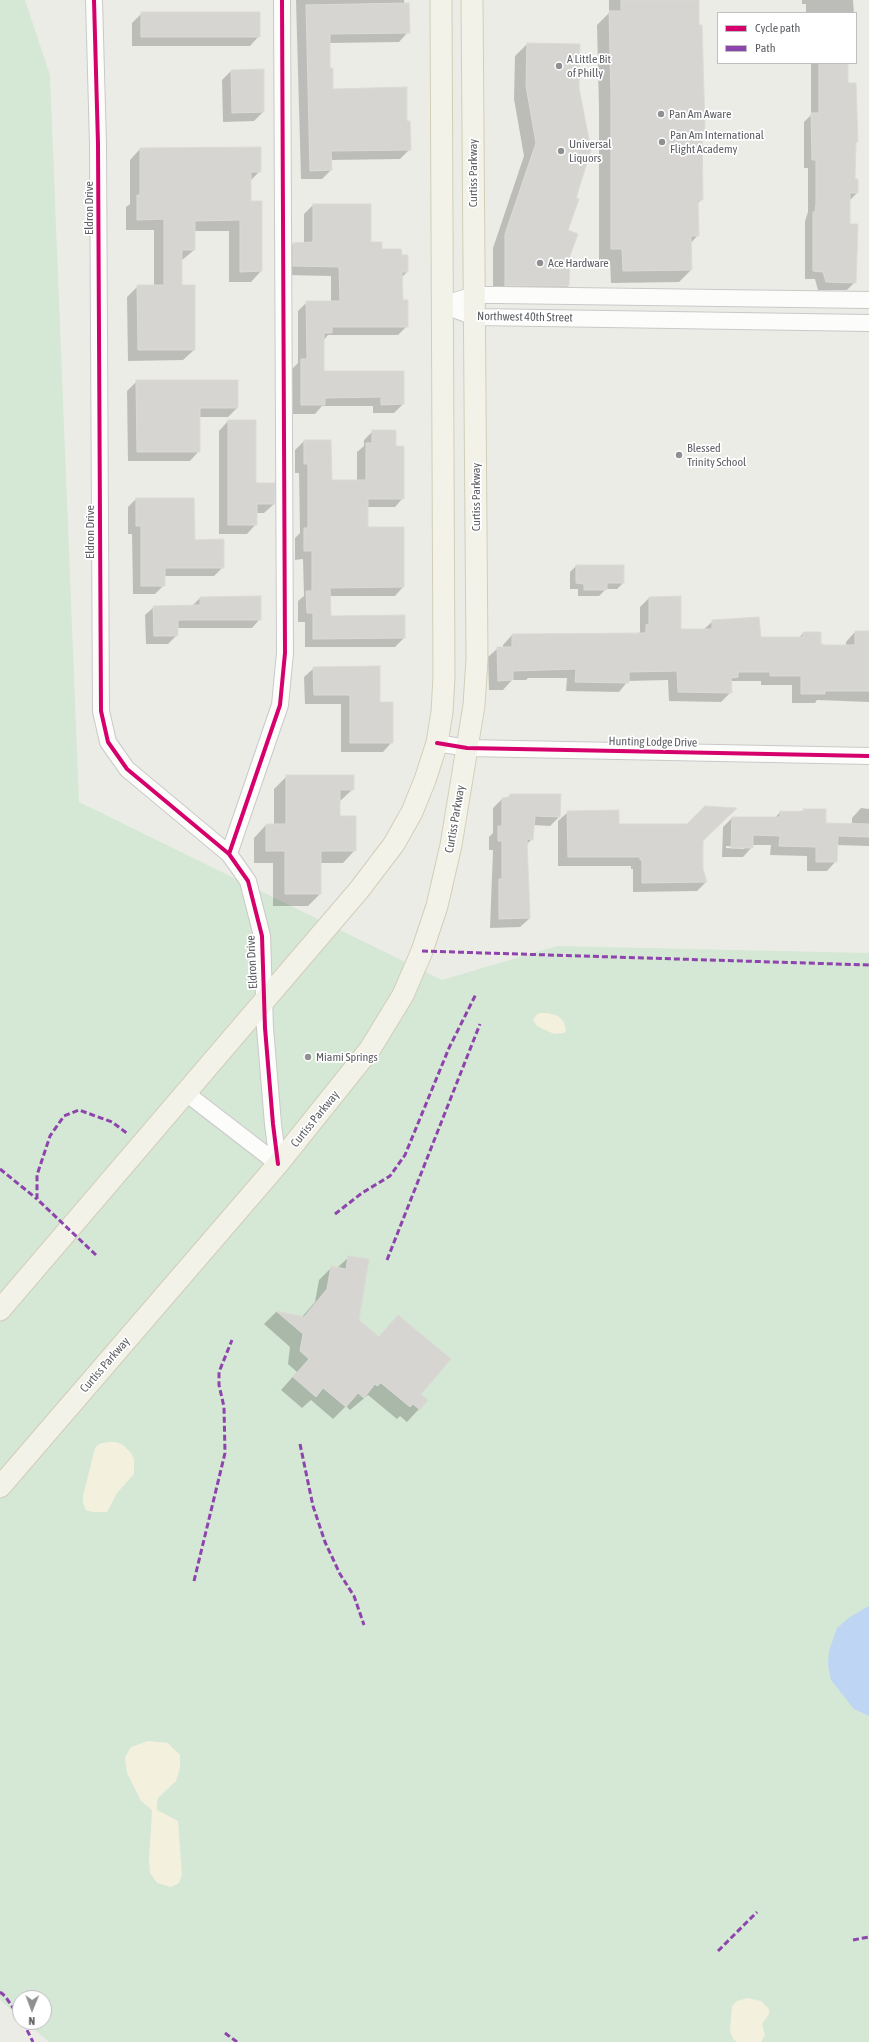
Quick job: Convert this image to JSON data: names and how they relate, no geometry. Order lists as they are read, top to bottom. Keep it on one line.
{"streets":{"main road":["Curtiss Parkway"],"street":["Eldron Drive","Northwest 40th Street","Hunting Lodge Drive"]},"crossings":[["Curtiss Parkway","Eldron Drive"],["Curtiss Parkway","Northwest 40th Street"],["Curtiss Parkway","Hunting Lodge Drive"]],"places":["A Little Bit of Philly","Pan Am Aware","Pan Am International Flight Academy","Universal Liquors","Ace Hardware","Blessed Trinity School","Miami Springs"],"legend":["Cycle path","Path"],"north":"bottom"}
